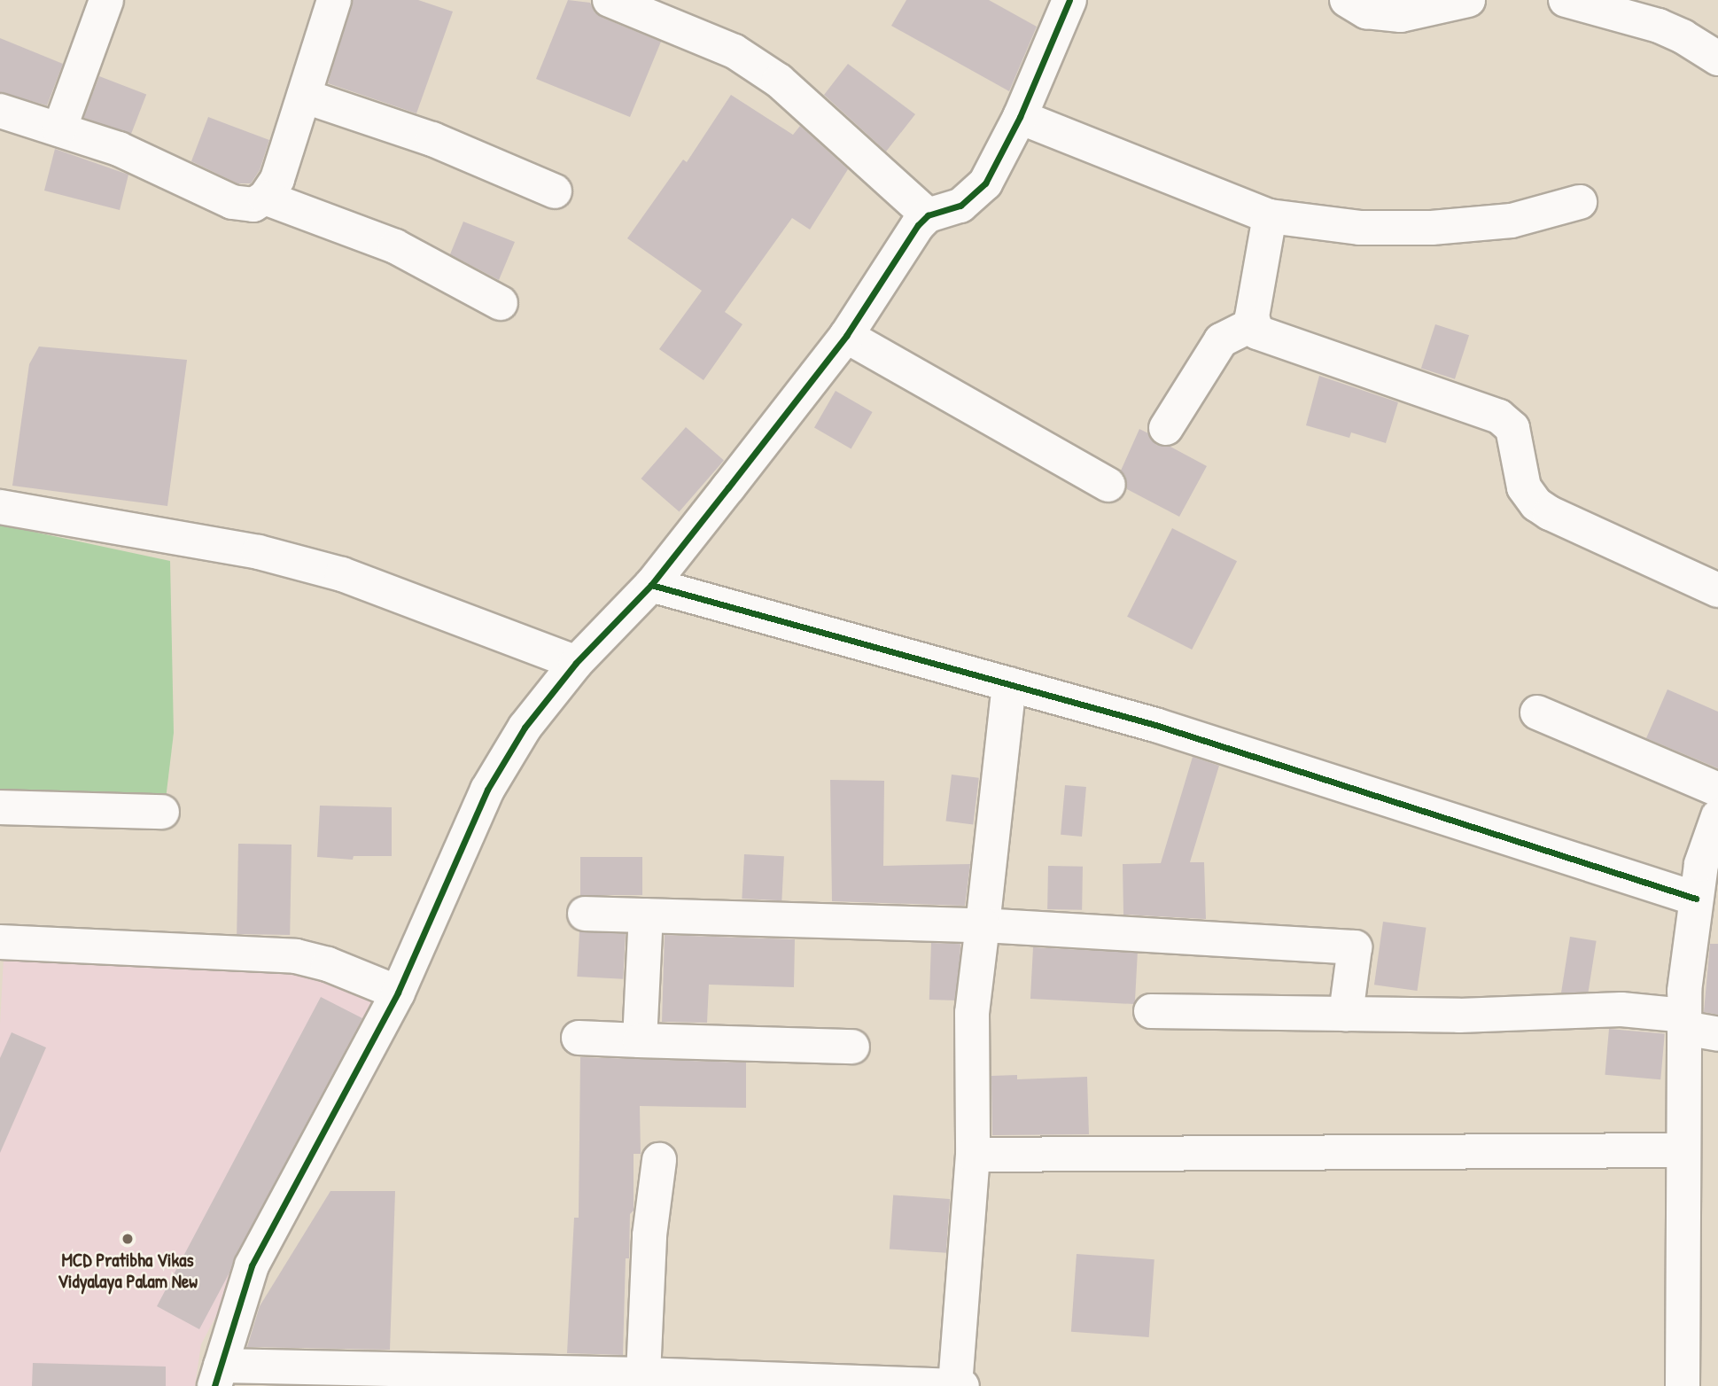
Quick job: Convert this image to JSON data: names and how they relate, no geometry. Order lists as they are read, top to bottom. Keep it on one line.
{"places":["MCD Pratibha Vikas Vidyalaya Palam New"]}
